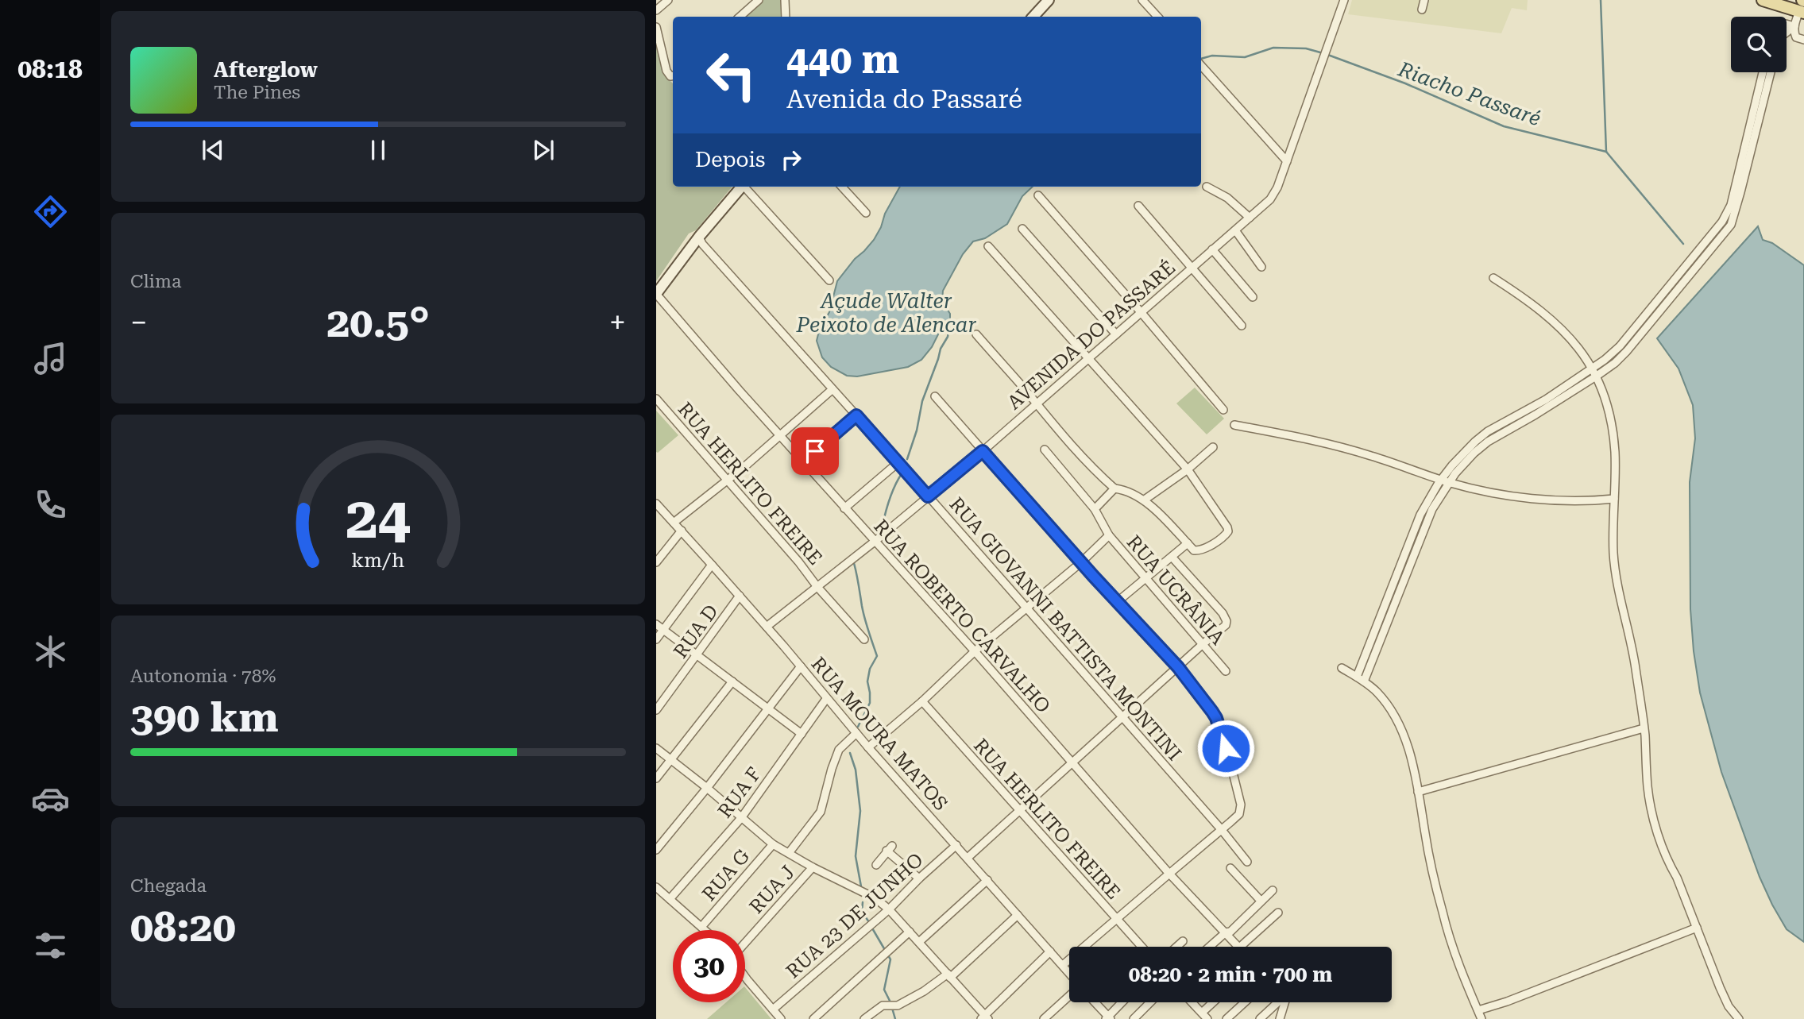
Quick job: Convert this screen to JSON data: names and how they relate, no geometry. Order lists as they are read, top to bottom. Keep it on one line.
{"streets":{"street":["AVENIDA DO PASSARÉ","RUA HERLITO FREIRE","RUA UCRÂNIA","RUA ROBERTO CARVALHO","RUA GIOVANNI BATTISTA MONTINI","RUA D","RUA MOURA MATOS","RUA F","RUA G","RUA J","RUA 23 DE JUNHO"]},"crossings":[["AVENIDA DO PASSARÉ","RUA HERLITO FREIRE"],["AVENIDA DO PASSARÉ","RUA ROBERTO CARVALHO"],["AVENIDA DO PASSARÉ","RUA GIOVANNI BATTISTA MONTINI"],["AVENIDA DO PASSARÉ","RUA MOURA MATOS"],["RUA HERLITO FREIRE","RUA UCRÂNIA"],["RUA UCRÂNIA","RUA ROBERTO CARVALHO"],["RUA UCRÂNIA","RUA GIOVANNI BATTISTA MONTINI"],["RUA UCRÂNIA","RUA MOURA MATOS"],["RUA D","RUA MOURA MATOS"],["RUA MOURA MATOS","RUA F"],["RUA MOURA MATOS","RUA 23 DE JUNHO"]],"water":["Riacho Passaré","Açude Walter Peixoto de Alencar"],"page":{"tabs":"08:18","turn":["440 m","Avenida do Passaré"],"song":["Afterglow","The Pines"],"then":"Depois","tile":["Clima",["Autonomia · 78%","390 km"],["Chegada","08:20"]],"heat":["−","20.5°","+"],"limit":"30","trip":"08:20 · 2 min · 700 m","gauge":["24","km/h"]}}
